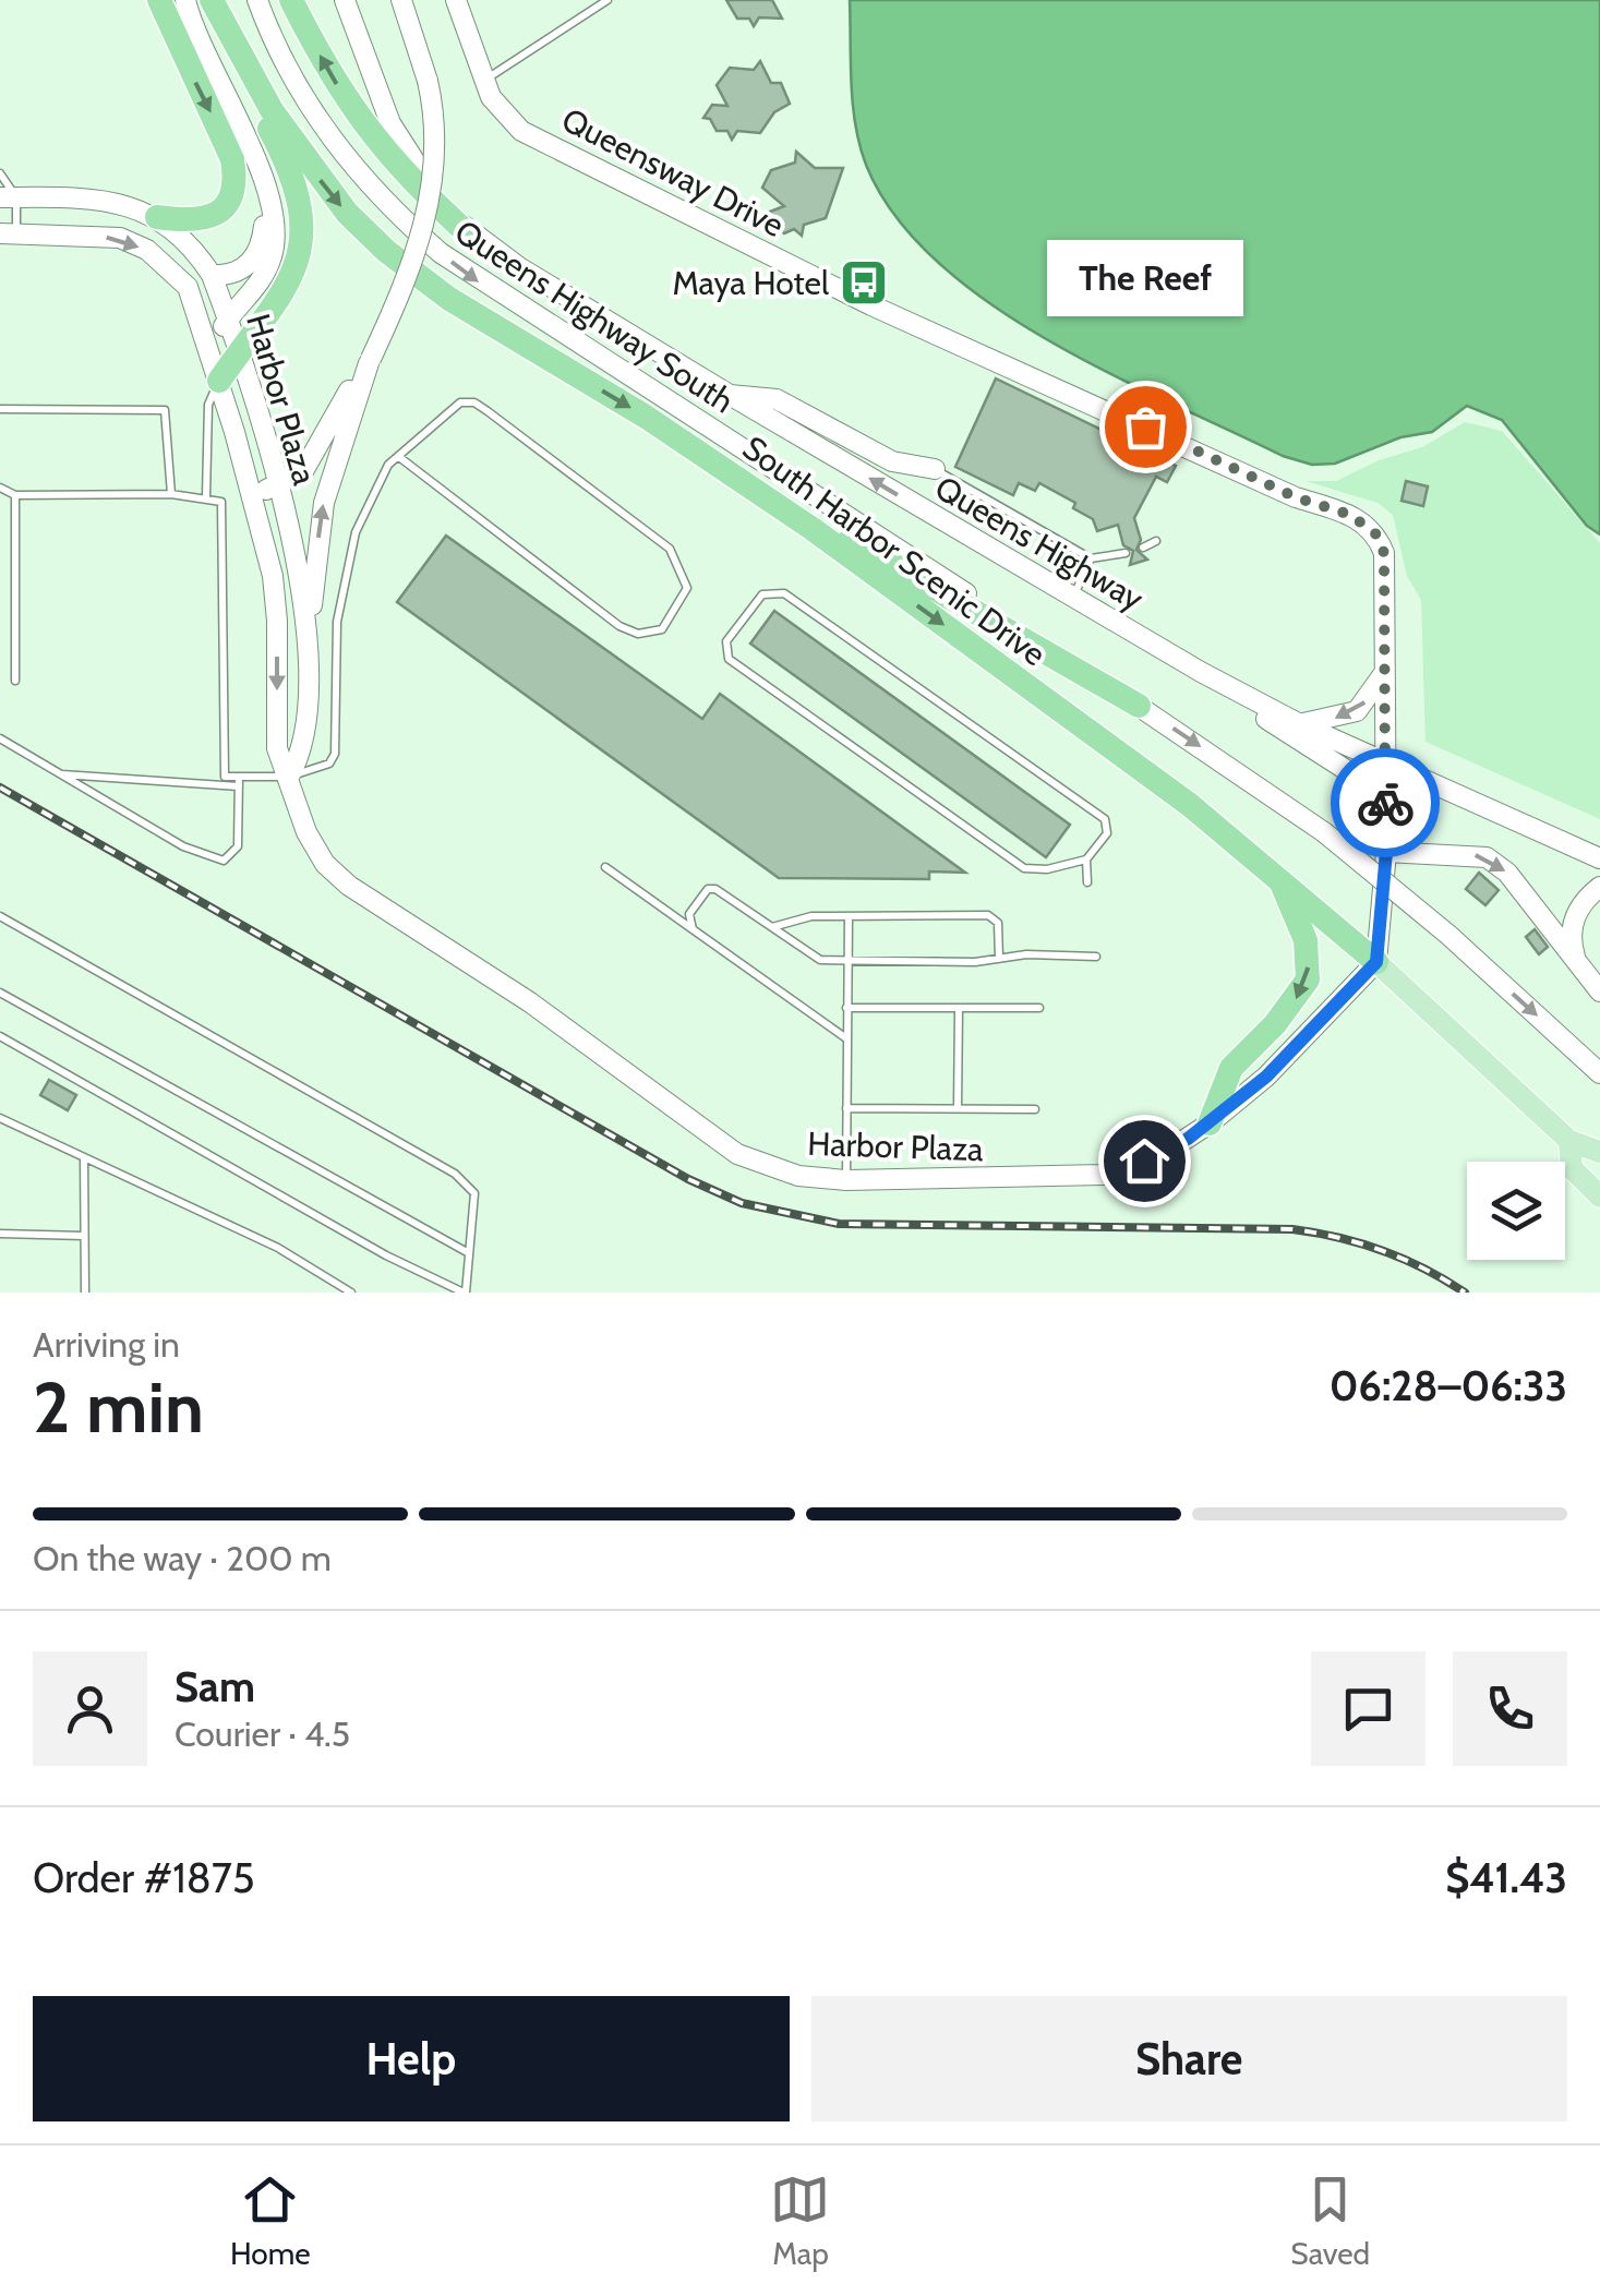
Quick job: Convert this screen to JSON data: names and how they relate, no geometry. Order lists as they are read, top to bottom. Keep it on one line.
{"streets":{"highway":["South Harbor Scenic Drive"],"main road":["Queensway Drive","Queens Highway South","Harbor Plaza","Queens Highway"]},"crossings":[["Queensway Drive","Queens Highway"],["Harbor Plaza","South Harbor Scenic Drive"]],"places":{"bus stop":["Maya Hotel"],"other":["The Reef"]},"page":{"bubble":"The Reef","heading":["2 min","Arriving in","06:28–06:33"],"panel":["Sam","Courier · 4.5","Order #1875","$41.43"],"bar":"On the way · 200 m","buttons":["Help","Share"],"tabs":["Home","Map","Saved"]}}
